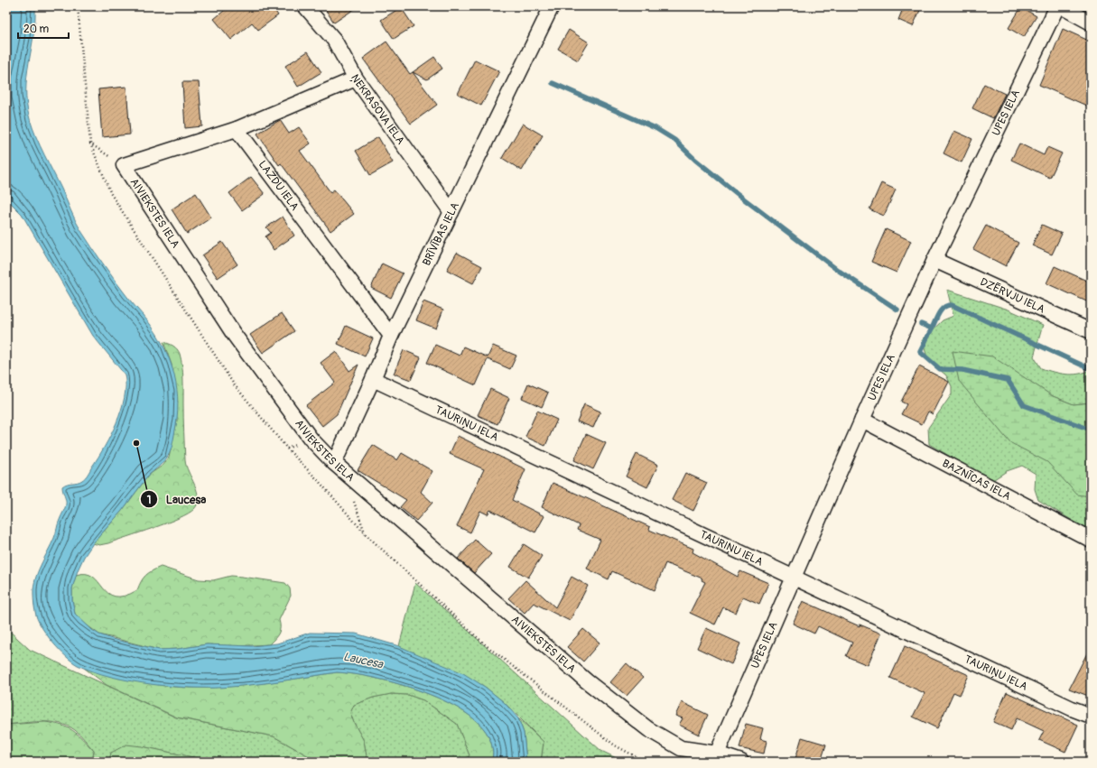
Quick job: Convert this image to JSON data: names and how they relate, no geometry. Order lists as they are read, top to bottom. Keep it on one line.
{"streets":{"street":["ŅEKRASOVA IELA","UPES IELA","LAZDU IELA","AIVIEKSTES IELA","BRĪVĪBAS IELA","DZĒRVJU IELA","TAURIŅU IELA","BAZNĪCAS IELA"]},"crossings":[["ŅEKRASOVA IELA","BRĪVĪBAS IELA"],["UPES IELA","AIVIEKSTES IELA"],["UPES IELA","DZĒRVJU IELA"],["UPES IELA","TAURIŅU IELA"],["UPES IELA","BAZNĪCAS IELA"],["LAZDU IELA","BRĪVĪBAS IELA"],["AIVIEKSTES IELA","BRĪVĪBAS IELA"],["BRĪVĪBAS IELA","TAURIŅU IELA"]],"water":["Laucesa"],"places":["Laucesa"],"scale_bar":"20 m"}
